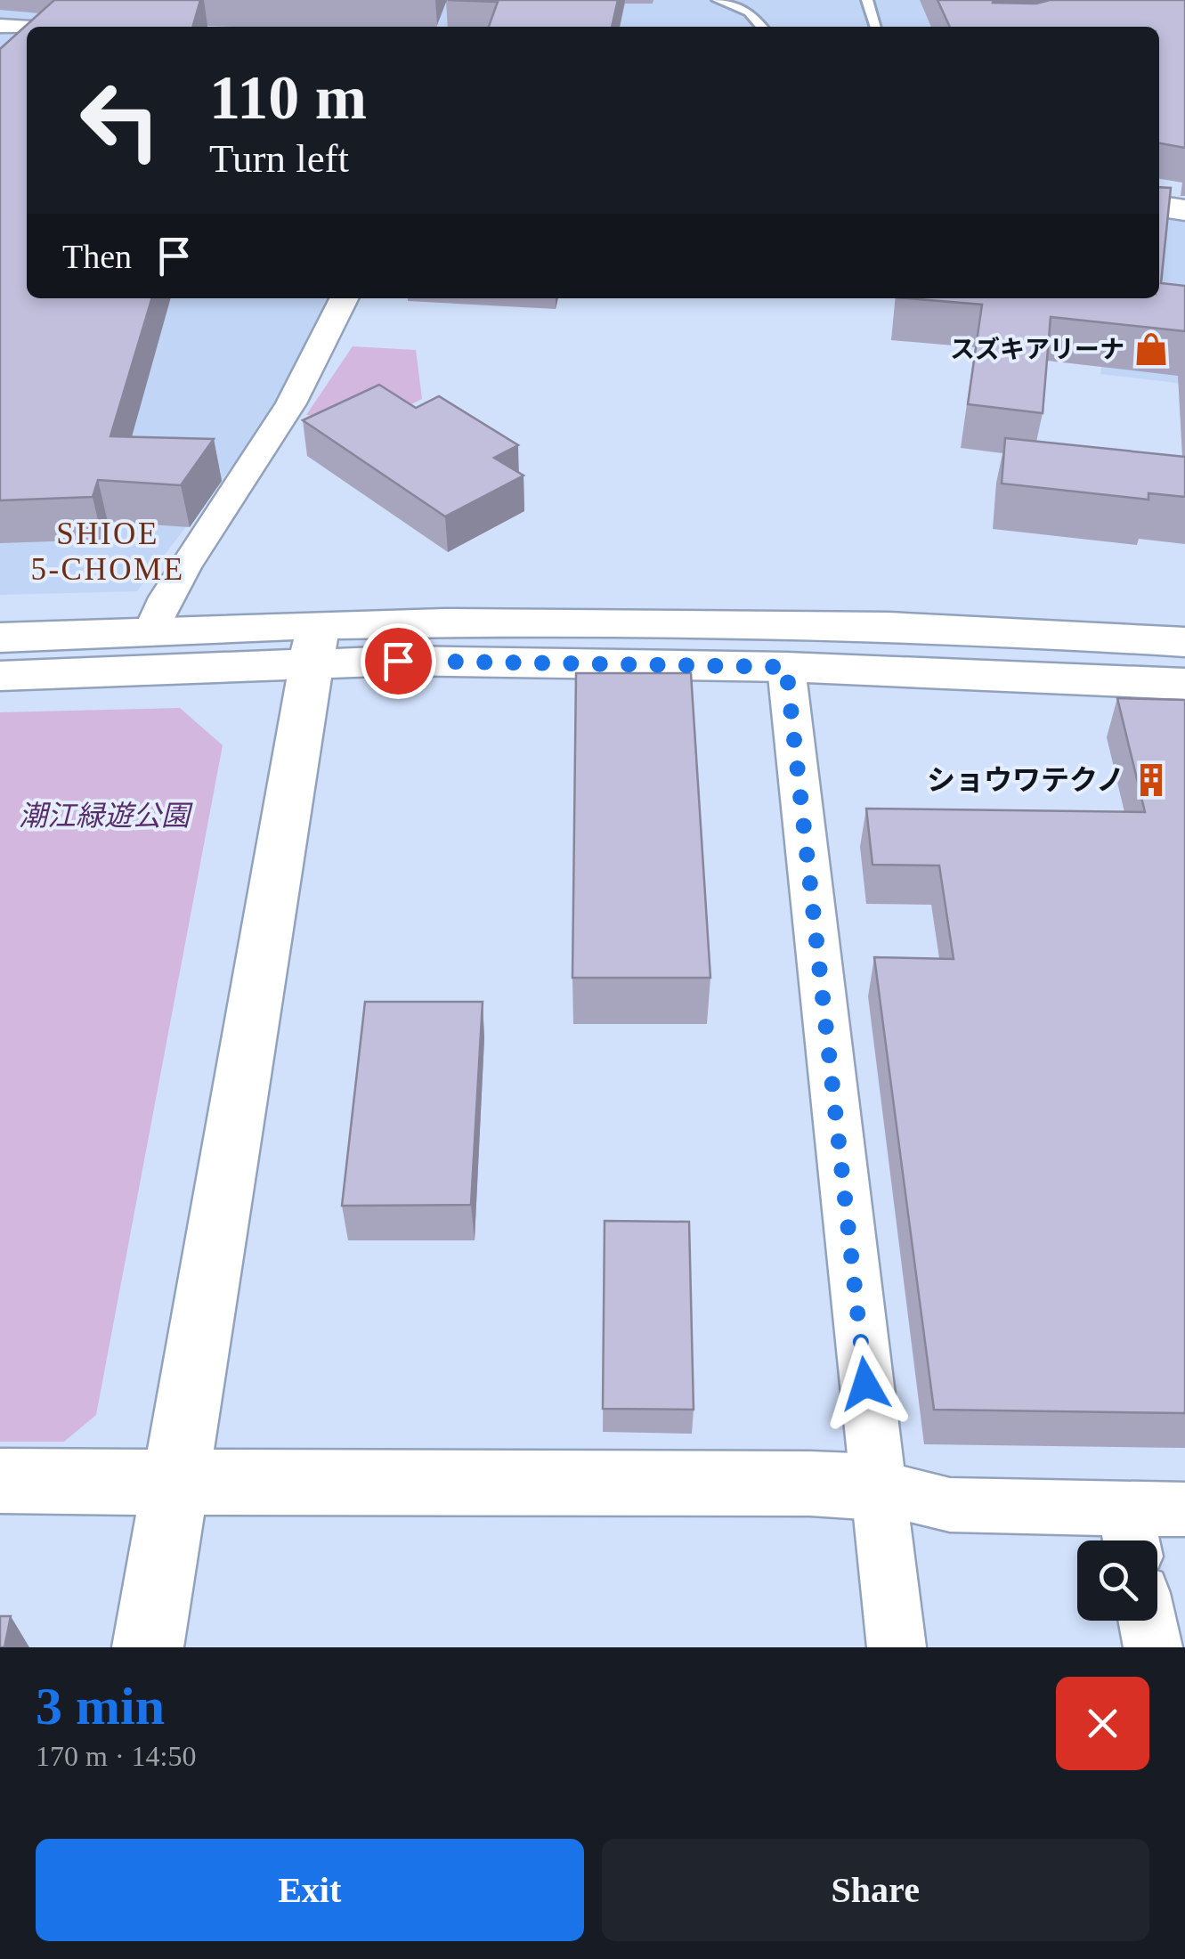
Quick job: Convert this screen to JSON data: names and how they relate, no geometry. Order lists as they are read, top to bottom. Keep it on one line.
{"districts":["SHIOE 5-CHOME"],"parks":["潮江緑遊公園"],"places":{"shop":["スズキアリーナ"],"building":["ショウワテクノ"]},"page":{"turn":["110 m","Turn left"],"then":"Then","heading":["3 min","170 m · 14:50"],"buttons":["Exit","Share"]}}
